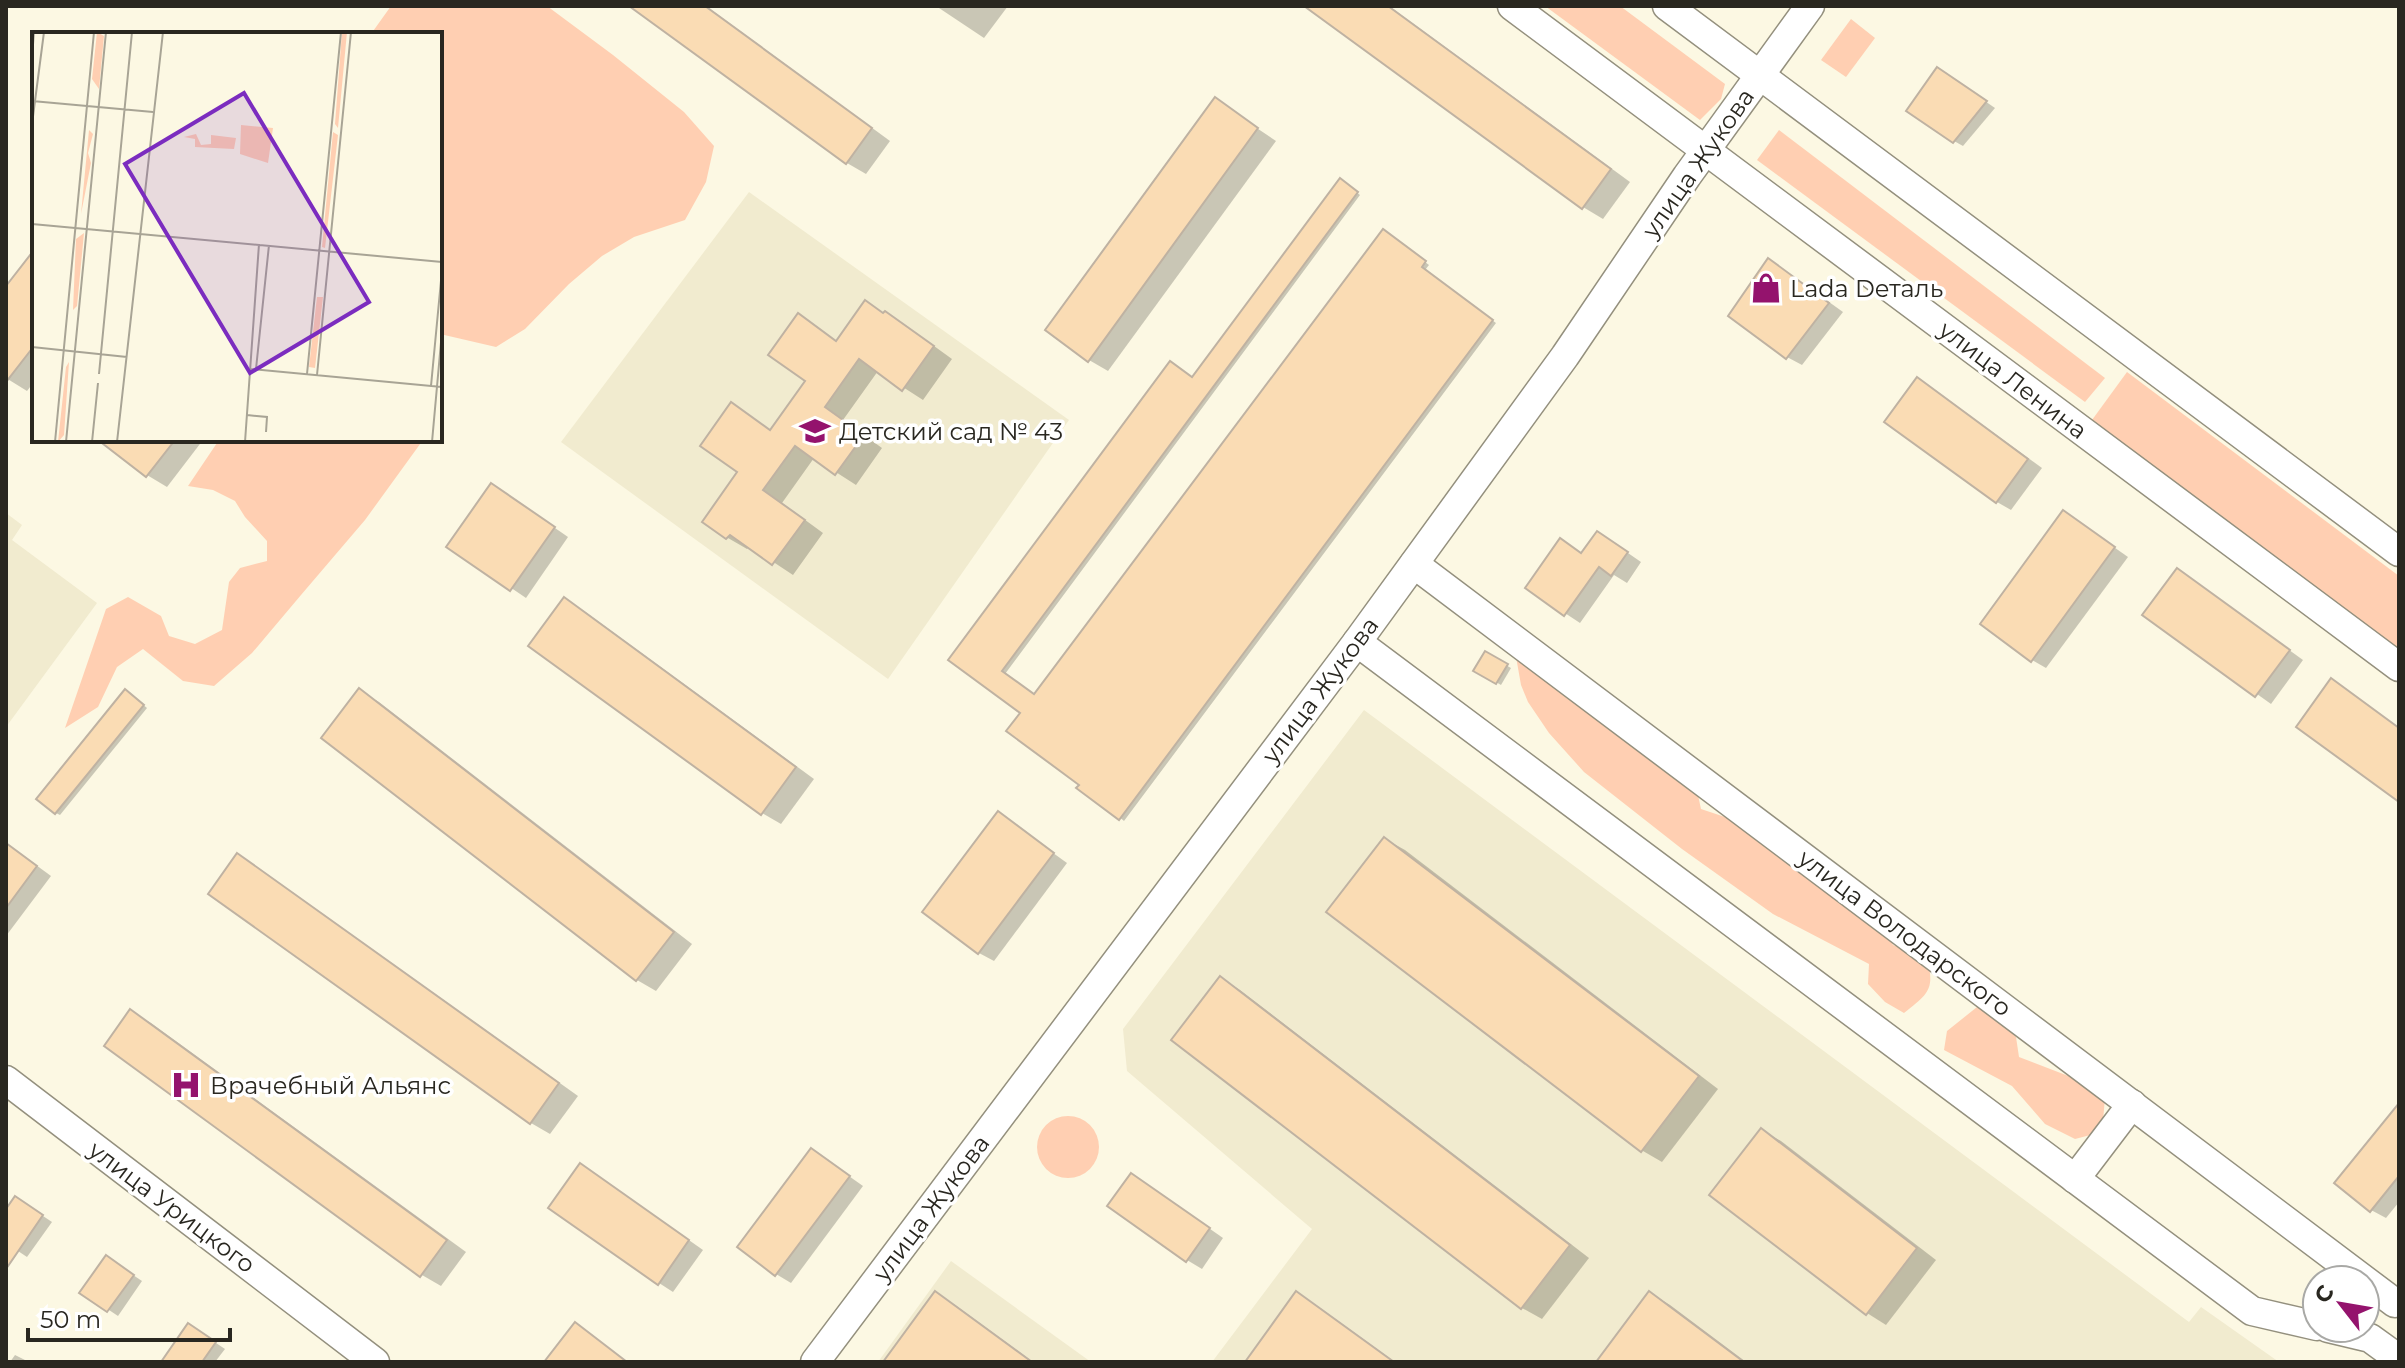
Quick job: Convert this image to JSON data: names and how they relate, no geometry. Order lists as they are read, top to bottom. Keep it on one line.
{"streets":{"street":["улица Жукова","улица Ленина","улица Володарского","улица Урицкого"]},"crossings":[["улица Жукова","улица Ленина"],["улица Жукова","улица Володарского"]],"places":{"shop":["Lada Dеталь"],"school or university":["Детский сад № 43"],"hospital":["Врачебный Альянс"]},"scale_bar":"50 m","north":"top left"}
